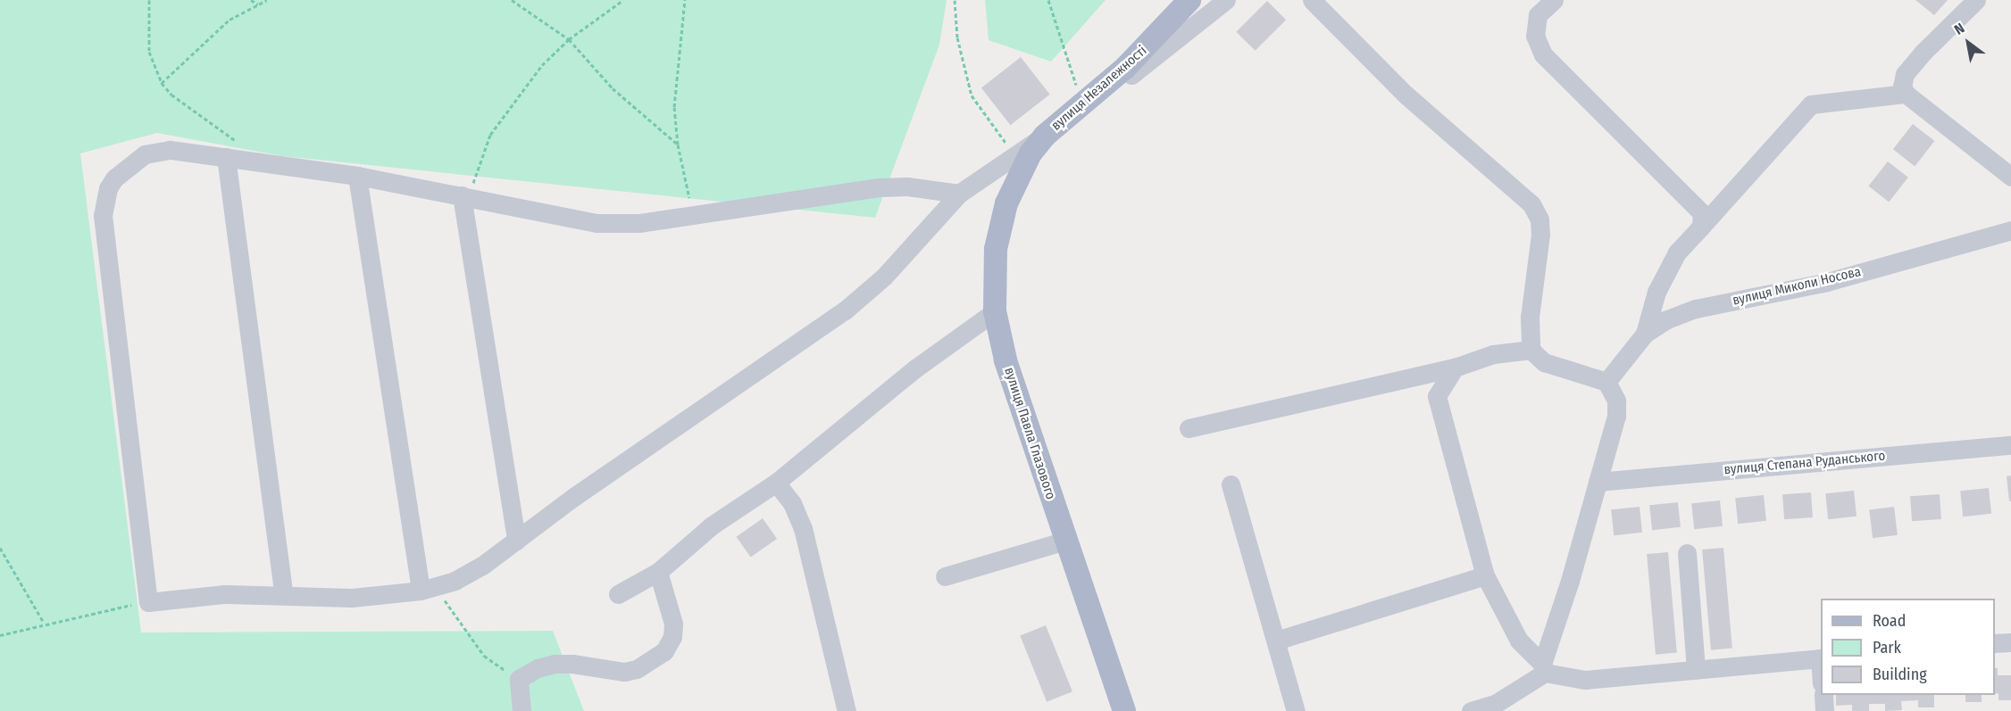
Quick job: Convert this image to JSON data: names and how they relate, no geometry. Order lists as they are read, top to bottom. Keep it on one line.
{"streets":{"main road":["вулиця Незалежності","вулиця Павла Глазового"],"street":["вулиця Миколи Носова","вулиця Степана Руданського"]},"crossings":[["вулиця Незалежності","вулиця Павла Глазового"]],"legend":["Road","Park","Building"],"north":"top left"}
